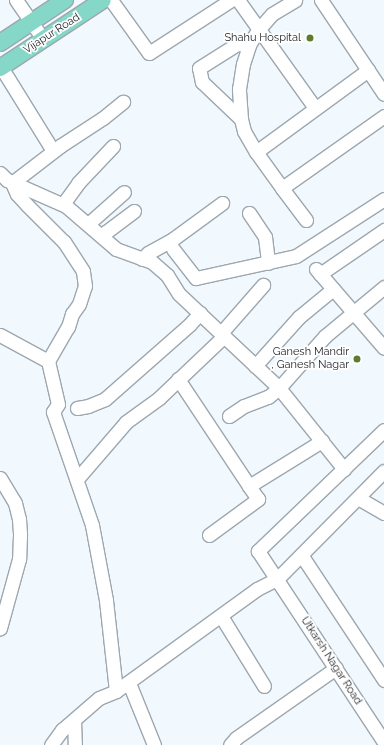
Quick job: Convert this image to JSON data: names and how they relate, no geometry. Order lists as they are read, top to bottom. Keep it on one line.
{"streets":{"main road":["Vijapur Road"],"street":["Utkarsh Nagar Road"]},"places":["Shahu Hospital","Ganesh Mandir , Ganesh Nagar"]}
